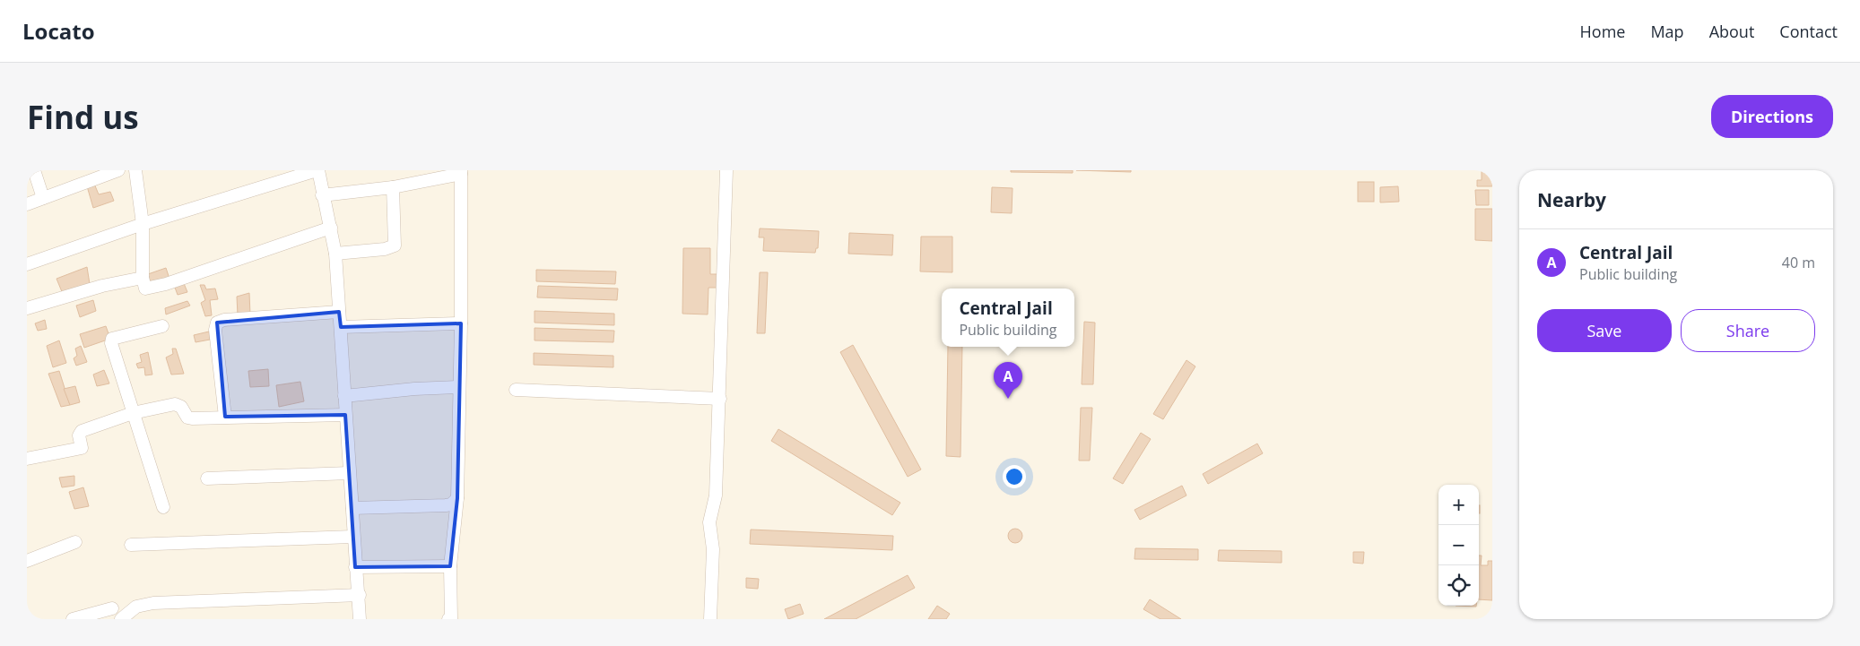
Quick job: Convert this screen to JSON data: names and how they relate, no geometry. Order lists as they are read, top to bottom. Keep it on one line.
{"page":{"header":"Locato","nav":["Home","Map","About","Contact"],"buttons":["Directions",["Save","Share"]],"title":"Find us","heading":"Nearby","list":[{"mark":"A","name":"Central Jail","note":"Public building","value":"40 m"}],"popup":["Central Jail","Public building"],"pins":"A","map_buttons":["+","−"]}}
